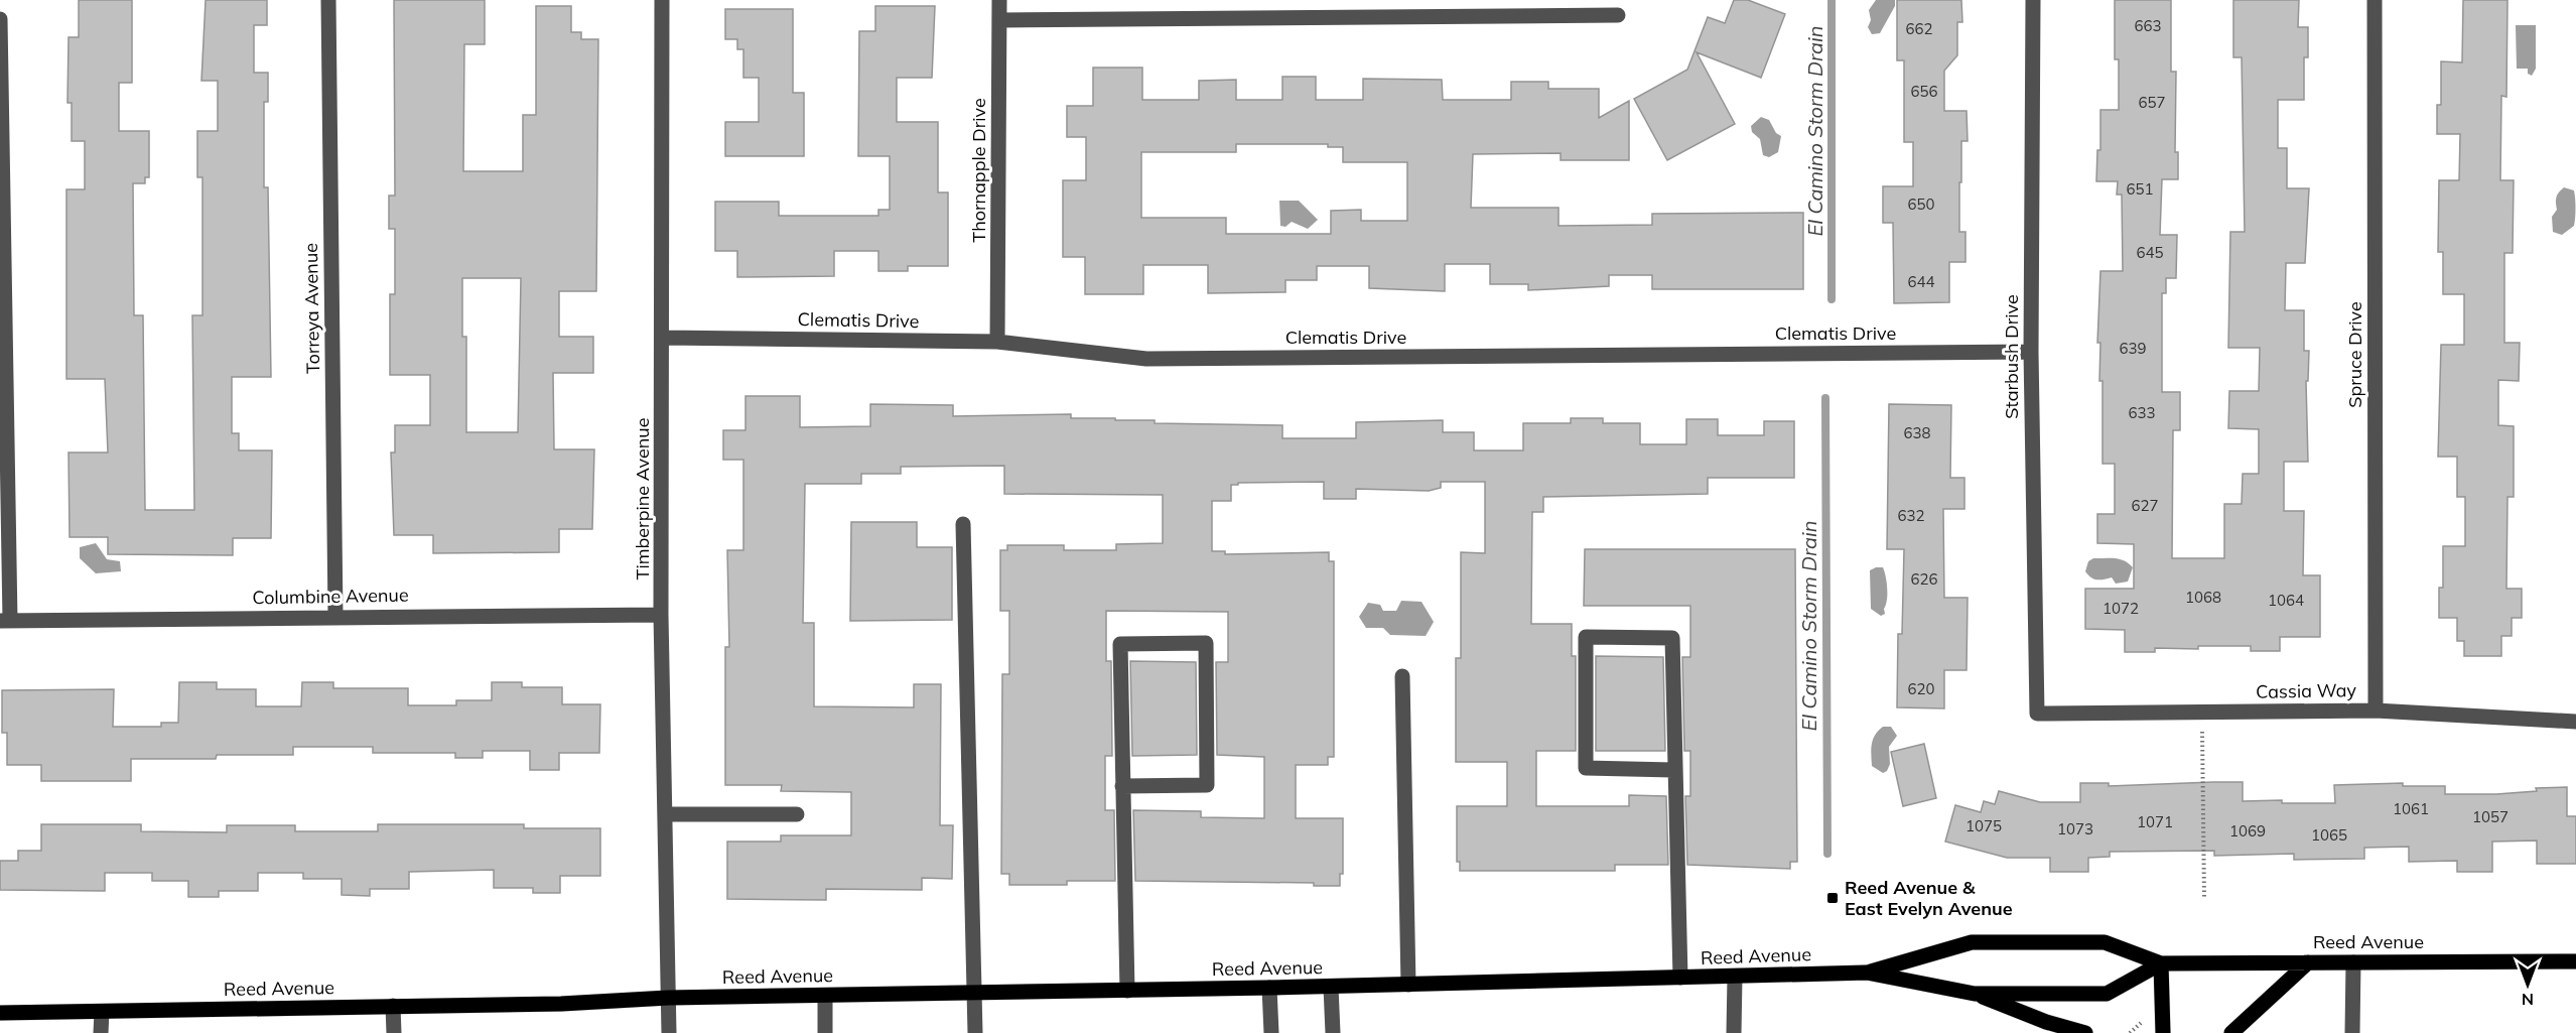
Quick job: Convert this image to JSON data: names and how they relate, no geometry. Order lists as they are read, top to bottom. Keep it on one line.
{"streets":{"main road":["Reed Avenue"],"street":["Thornapple Drive","Torreya Avenue","Clematis Drive","Spruce Drive","Starbush Drive","Timberpine Avenue","Columbine Avenue","Cassia Way"]},"crossings":[["Thornapple Drive","Clematis Drive"],["Torreya Avenue","Columbine Avenue"],["Clematis Drive","Starbush Drive"],["Clematis Drive","Timberpine Avenue"],["Spruce Drive","Cassia Way"],["Starbush Drive","Cassia Way"],["Timberpine Avenue","Columbine Avenue"],["Timberpine Avenue","Reed Avenue"]],"water":["El Camino Storm Drain"],"places":{"transit":["Reed Avenue & East Evelyn Avenue"]},"house_numbers":["663","662","656","657","651","650","645","644","639","633","638","627","632","626","1068","1064","1072","620","1061","1057","1071","1075","1073","1069","1065"],"north":"bottom"}
